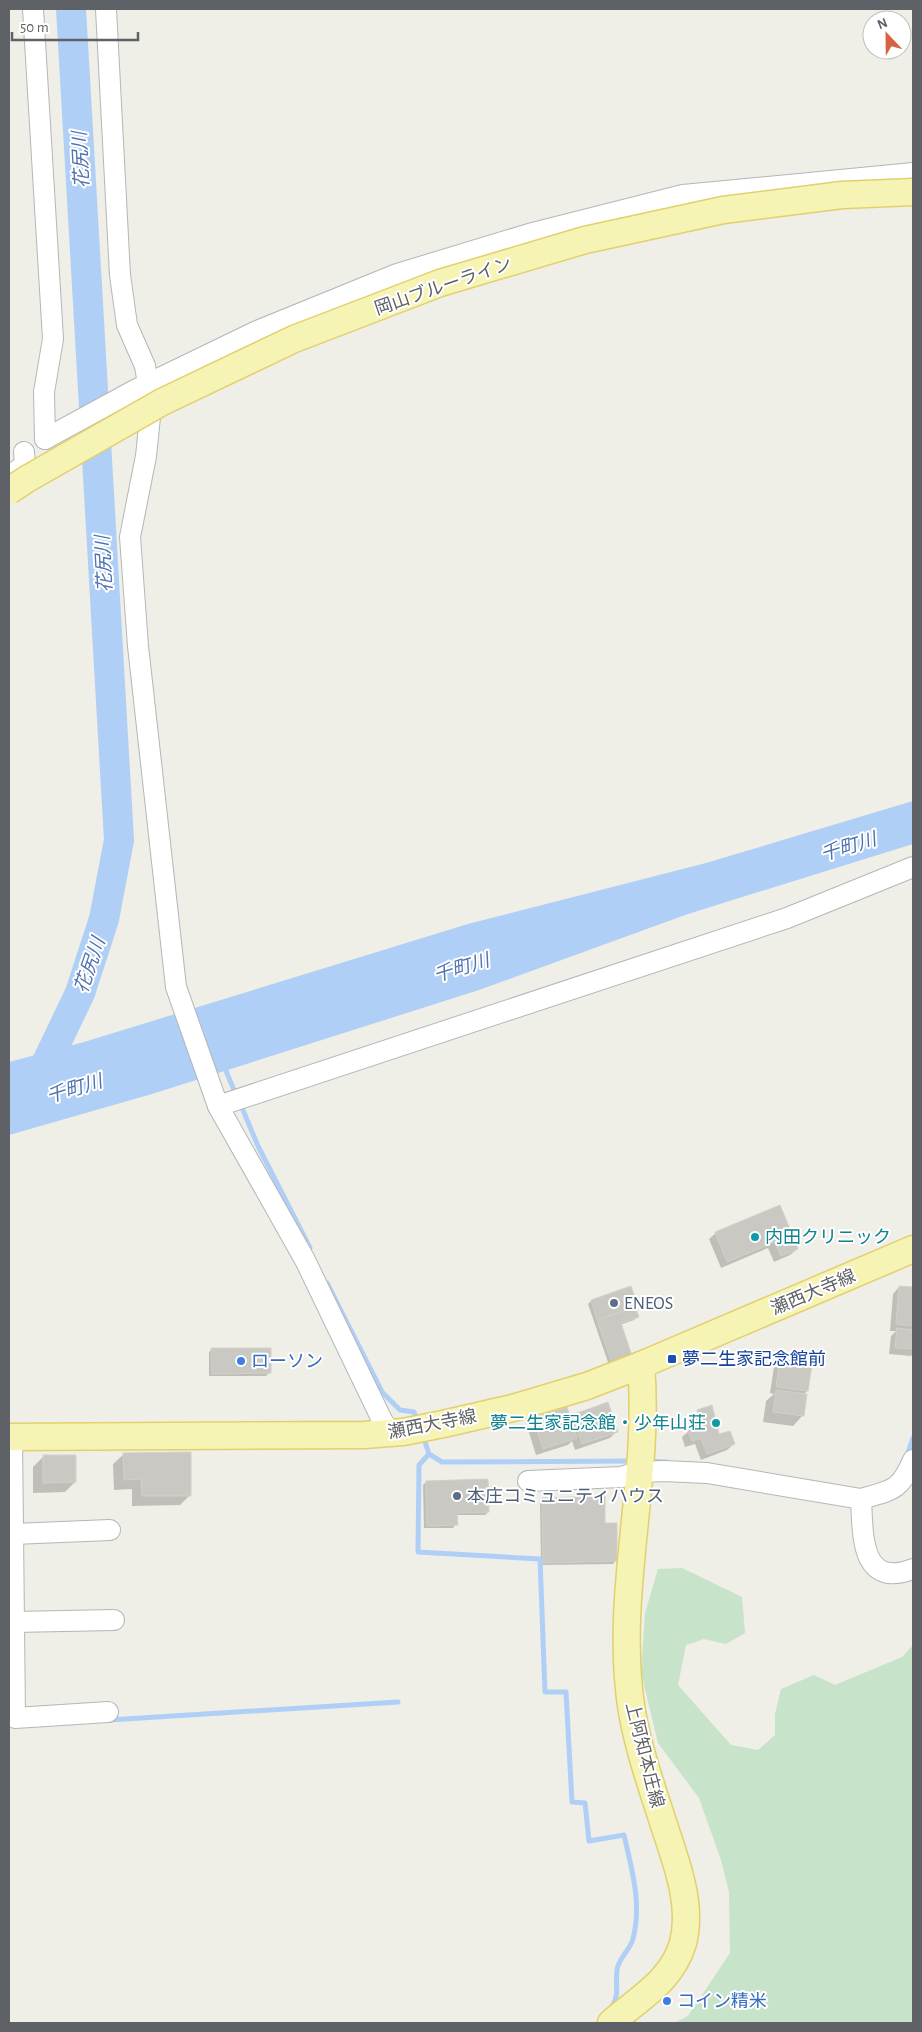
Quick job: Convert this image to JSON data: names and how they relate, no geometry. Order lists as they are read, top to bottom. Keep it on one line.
{"streets":{"main road":["岡山ブルーライン","瀬西大寺線","上阿知本庄線"]},"crossings":[["瀬西大寺線","上阿知本庄線"]],"water":["花尻川","千町川"],"places":{"other":["内田クリニック","ENEOS","ローソン","夢二生家記念館・少年山荘","本庄コミュニティハウス","コイン精米"],"transit":["夢二生家記念館前"]},"scale_bar":"50 m","north":"top"}
